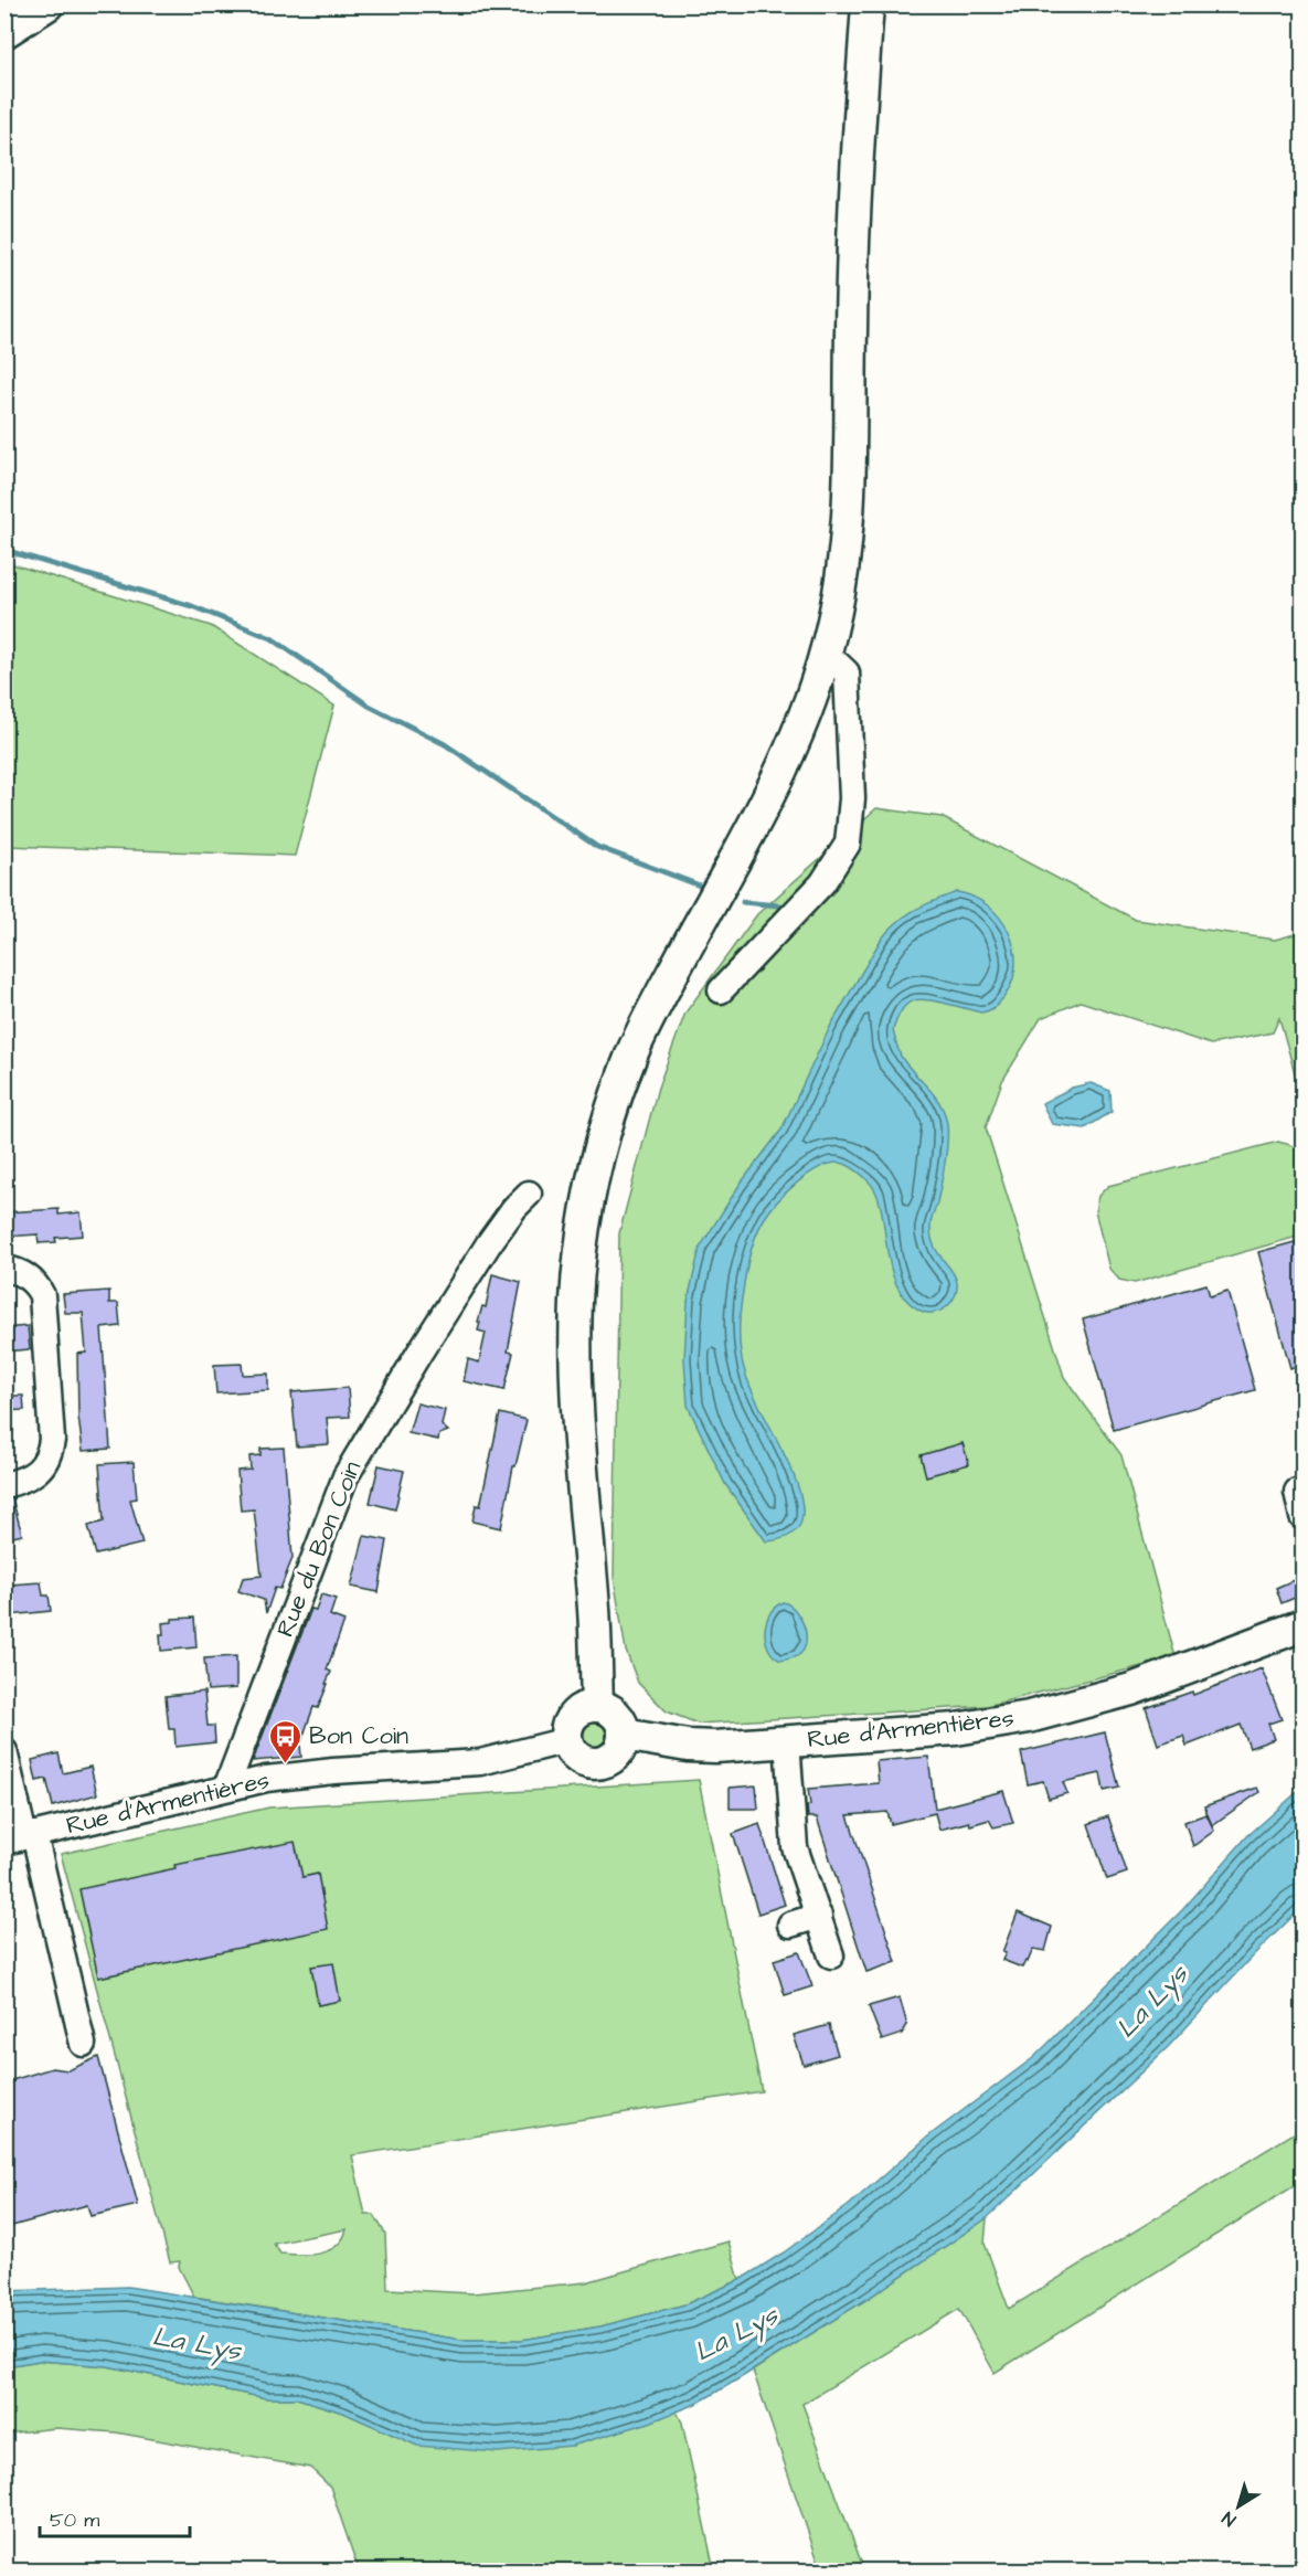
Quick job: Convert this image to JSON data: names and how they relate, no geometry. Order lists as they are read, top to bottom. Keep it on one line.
{"streets":{"main road":["Rue d'Armentières"],"street":["Rue du Bon Coin"]},"crossings":[["Rue du Bon Coin","Rue d'Armentières"]],"water":["La Lys"],"places":{"bus stop":["Bon Coin"]},"scale_bar":"50 m","north":"bottom left"}
